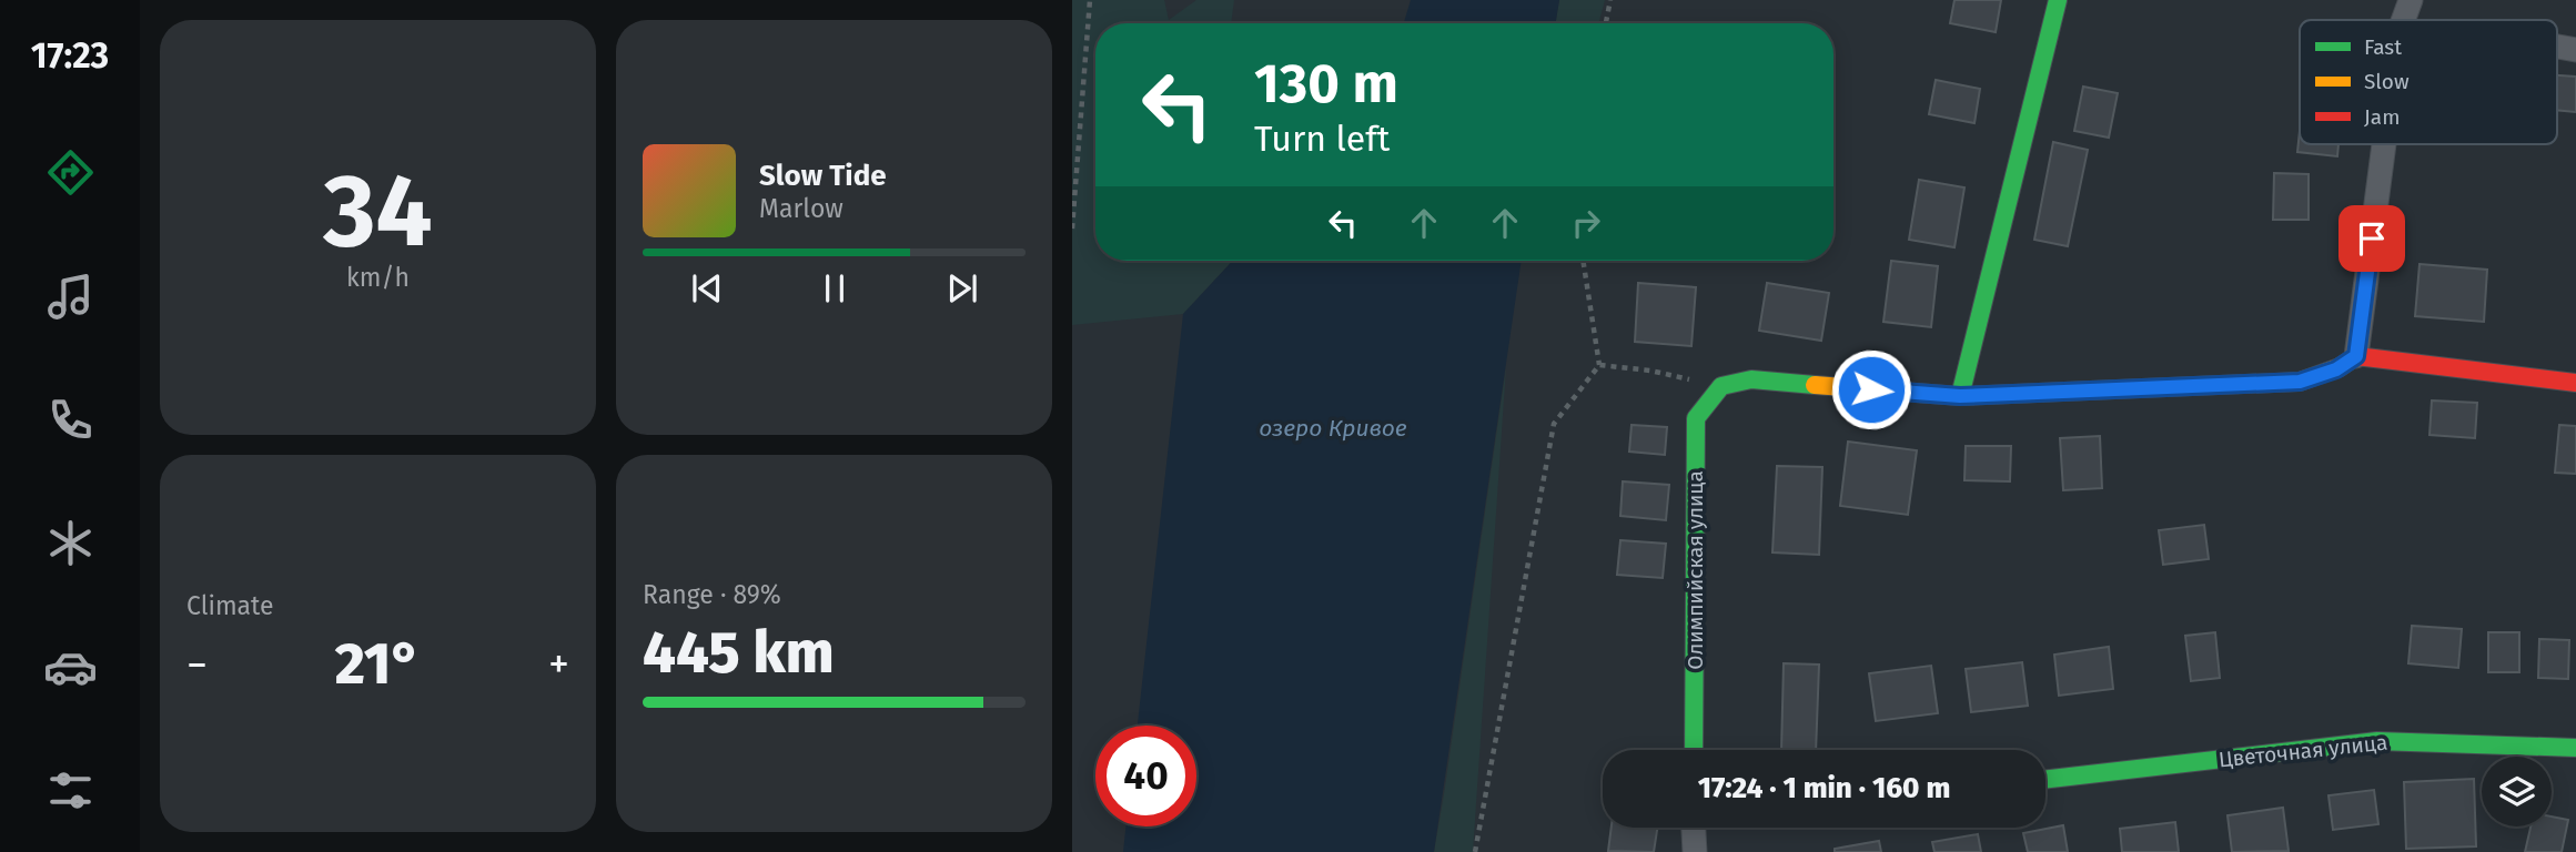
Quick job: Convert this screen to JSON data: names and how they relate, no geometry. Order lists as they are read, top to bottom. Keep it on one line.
{"streets":{"street":["Олимпийская улица","Цветочная улица"]},"water":["озеро Кривое"],"legend":["Fast","Slow","Jam"],"page":{"tabs":"17:23","tile":[["34","km/h"],"Climate",["Range · 89%","445 km"]],"turn":["130 m","Turn left"],"song":["Slow Tide","Marlow"],"heat":["−","21°","+"],"limit":"40","trip":"17:24 · 1 min · 160 m"}}
